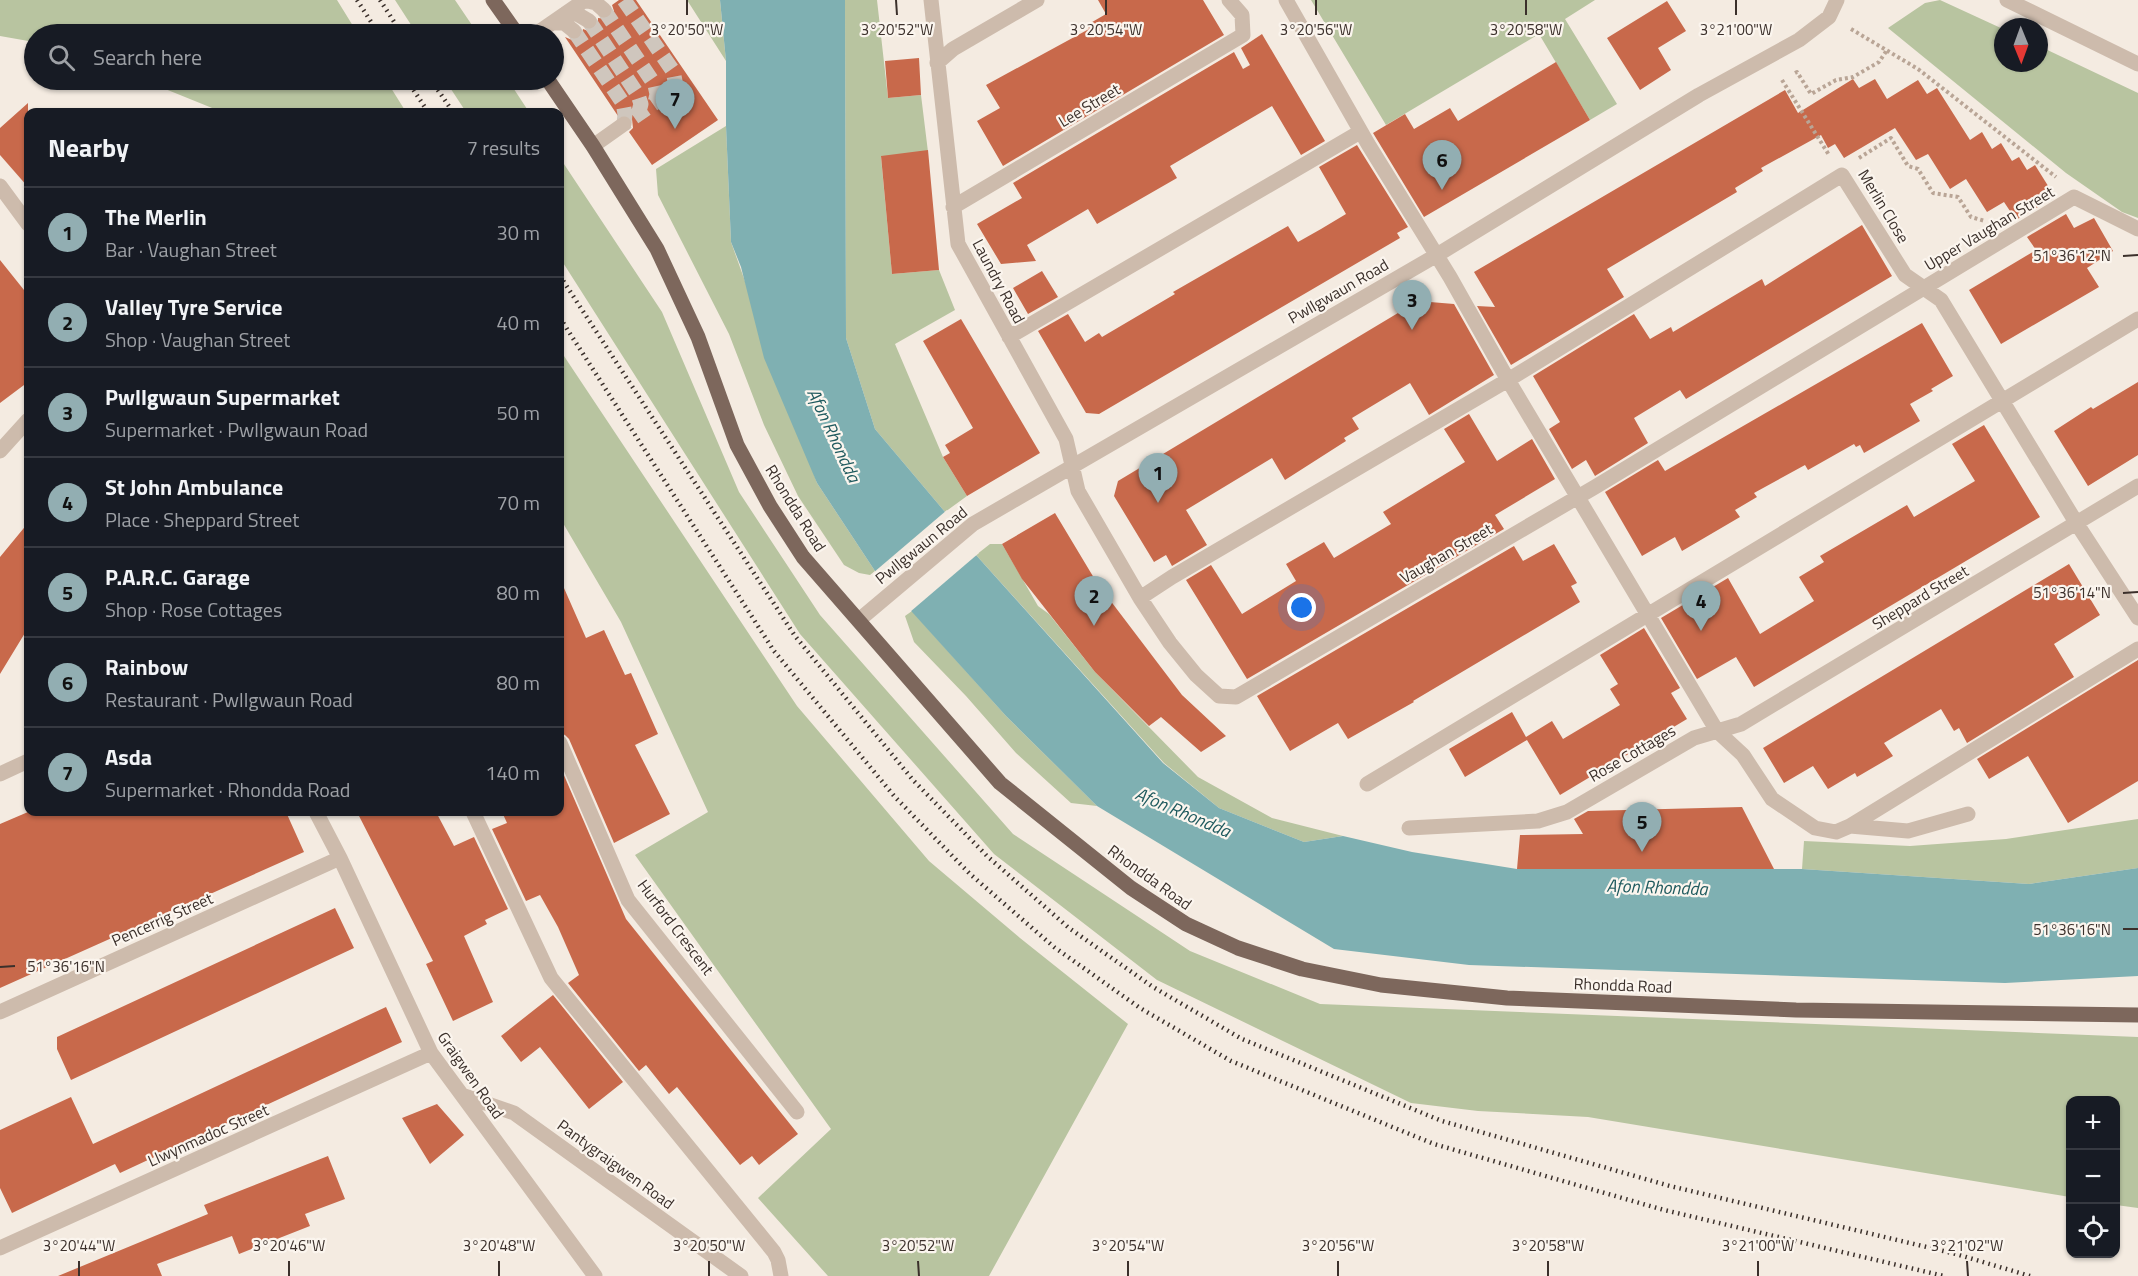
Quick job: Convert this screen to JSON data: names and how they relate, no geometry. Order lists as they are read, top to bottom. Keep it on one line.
{"streets":{"main road":["Rhondda Road"],"street":["Lee Street","Merlin Close","Upper Vaughan Street","Laundry Road","Pwllgwaun Road","Vaughan Street","Sheppard Street","Rose Cottages","Pencerrig Street","Hurford Crescent","Graigwen Road","Llwynmadoc Street","Pantygraigwen Road"]},"crossings":[["Lee Street","Laundry Road"],["Merlin Close","Upper Vaughan Street"],["Merlin Close","Vaughan Street"],["Merlin Close","Sheppard Street"],["Upper Vaughan Street","Vaughan Street"],["Laundry Road","Pwllgwaun Road"],["Laundry Road","Vaughan Street"],["Pwllgwaun Road","Rhondda Road"],["Pwllgwaun Road","Vaughan Street"],["Sheppard Street","Rose Cottages"],["Pencerrig Street","Graigwen Road"],["Graigwen Road","Llwynmadoc Street"],["Graigwen Road","Pantygraigwen Road"]],"water":["Afon Rhondda"],"north":"bottom","page":{"search":"Search here","pins":["7","6","3","1","2","4","5"],"heading":["Nearby","7 results"],"list":[{"mark":"1","name":"The Merlin","note":"Bar · Vaughan Street","value":"30 m"},{"mark":"2","name":"Valley Tyre Service","note":"Shop · Vaughan Street","value":"40 m"},{"mark":"3","name":"Pwllgwaun Supermarket","note":"Supermarket · Pwllgwaun Road","value":"50 m"},{"mark":"4","name":"St John Ambulance","note":"Place · Sheppard Street","value":"70 m"},{"mark":"5","name":"P.A.R.C. Garage","note":"Shop · Rose Cottages","value":"80 m"},{"mark":"6","name":"Rainbow","note":"Restaurant · Pwllgwaun Road","value":"80 m"},{"mark":"7","name":"Asda","note":"Supermarket · Rhondda Road","value":"140 m"}],"map_buttons":["+","−"]},"coordinates":["3°20'50\"W","3°20'52\"W","3°20'54\"W","3°20'56\"W","3°20'58\"W","3°21'00\"W","51°36'12\"N","51°36'14\"N","51°36'16\"N","3°20'44\"W","3°20'46\"W","3°20'48\"W","3°21'02\"W"]}
